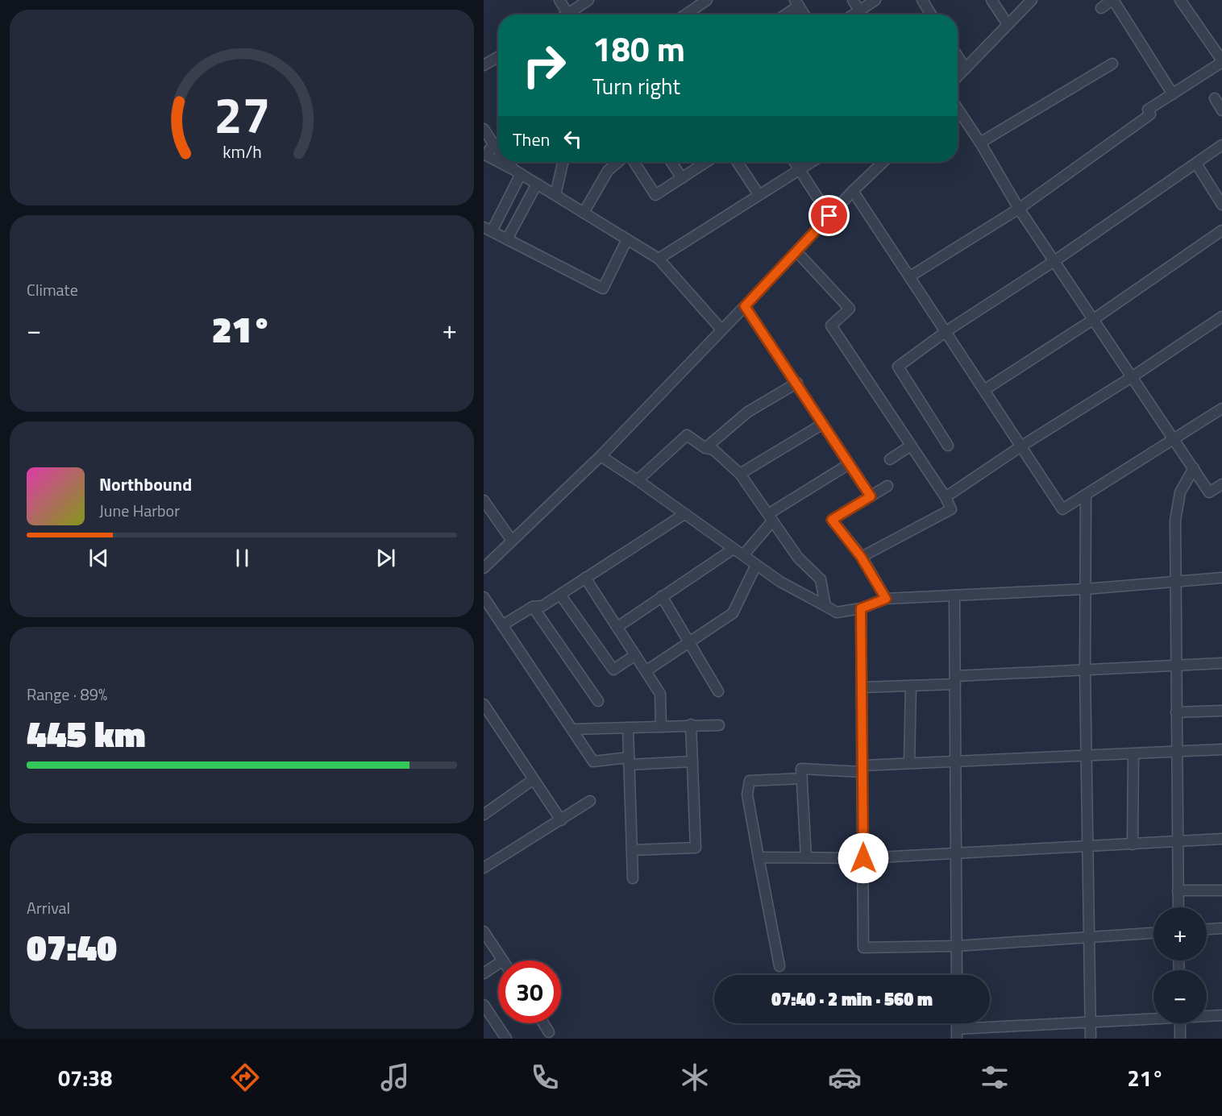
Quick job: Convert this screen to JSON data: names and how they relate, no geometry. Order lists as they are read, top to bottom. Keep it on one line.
{"page":{"turn":["180 m","Turn right"],"then":"Then","tile":["Climate",["Range · 89%","445 km"],["Arrival","07:40"]],"heat":["−","21°","+"],"song":["Northbound","June Harbor"],"map_buttons":["+","−"],"limit":"30","trip":"07:40 · 2 min · 560 m","tabs":["07:38","21°"],"gauge":["27","km/h"]}}
